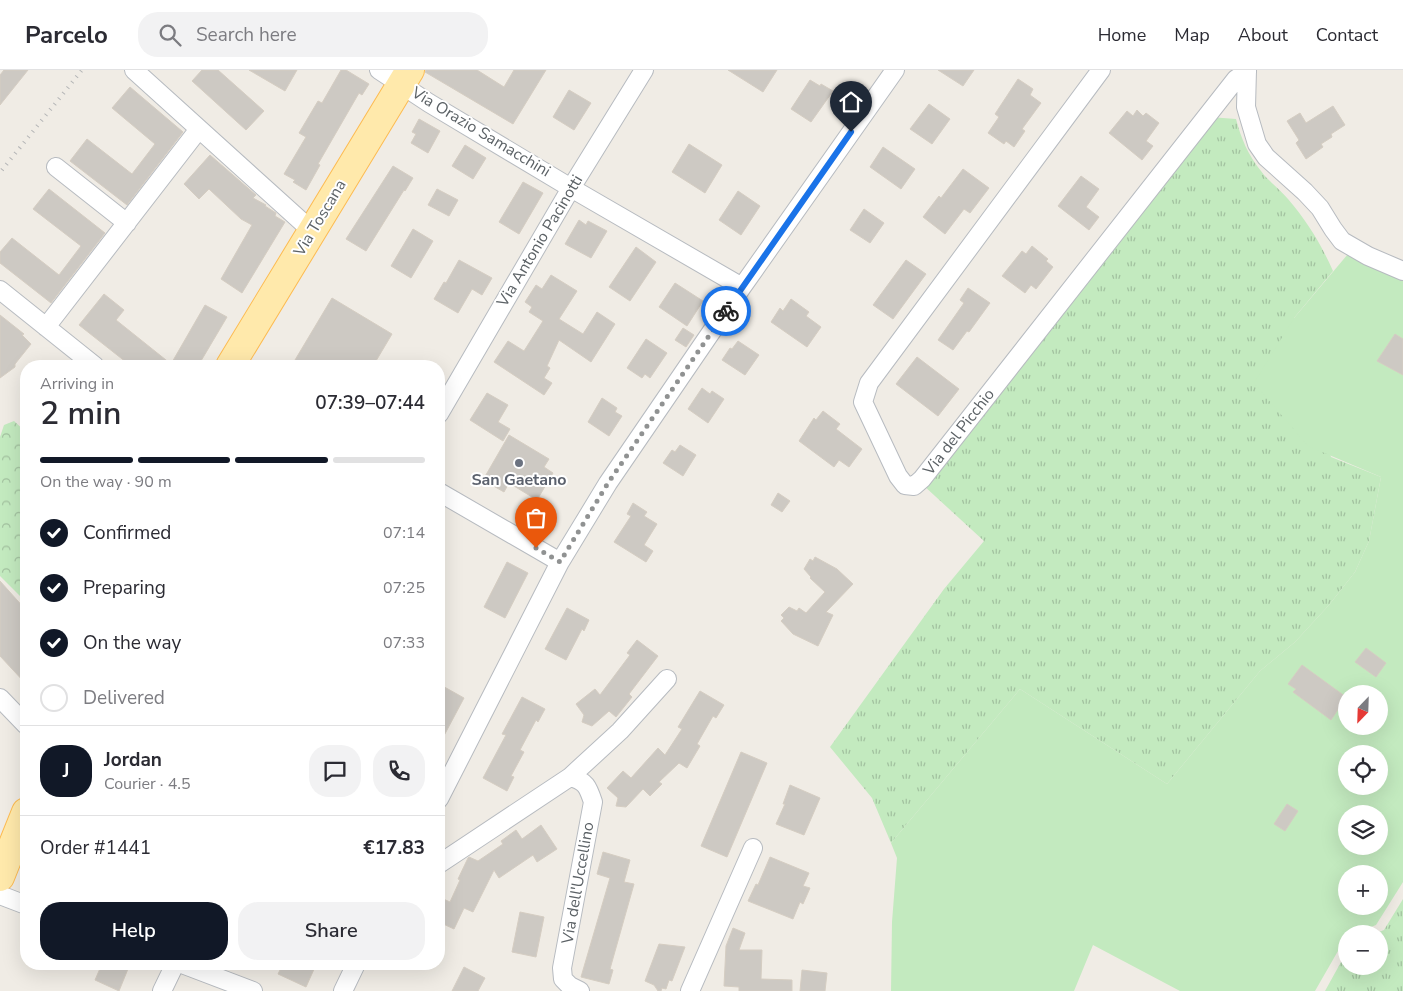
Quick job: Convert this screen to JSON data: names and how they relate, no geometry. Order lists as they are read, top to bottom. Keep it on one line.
{"streets":{"main road":["Via Toscana"],"street":["Via Orazio Samacchini","Via Antonio Pacinotti","Via del Picchio","Via dell'Uccellino"]},"crossings":[["Via Orazio Samacchini","Via Toscana"],["Via Orazio Samacchini","Via Antonio Pacinotti"]],"places":["San Gaetano"],"north":"bottom left","page":{"header":"Parcelo","search":"Search here","nav":["Home","Map","About","Contact"],"heading":["2 min","Arriving in","07:39–07:44"],"panel":["Jordan","Courier · 4.5","Order #1441","€17.83"],"bar":"On the way · 90 m","list":[["Confirmed","07:14"],["Preparing","07:25"],["On the way","07:33"],"Delivered"],"map_buttons":["+","−"],"round":"J","buttons":["Help","Share"]}}
